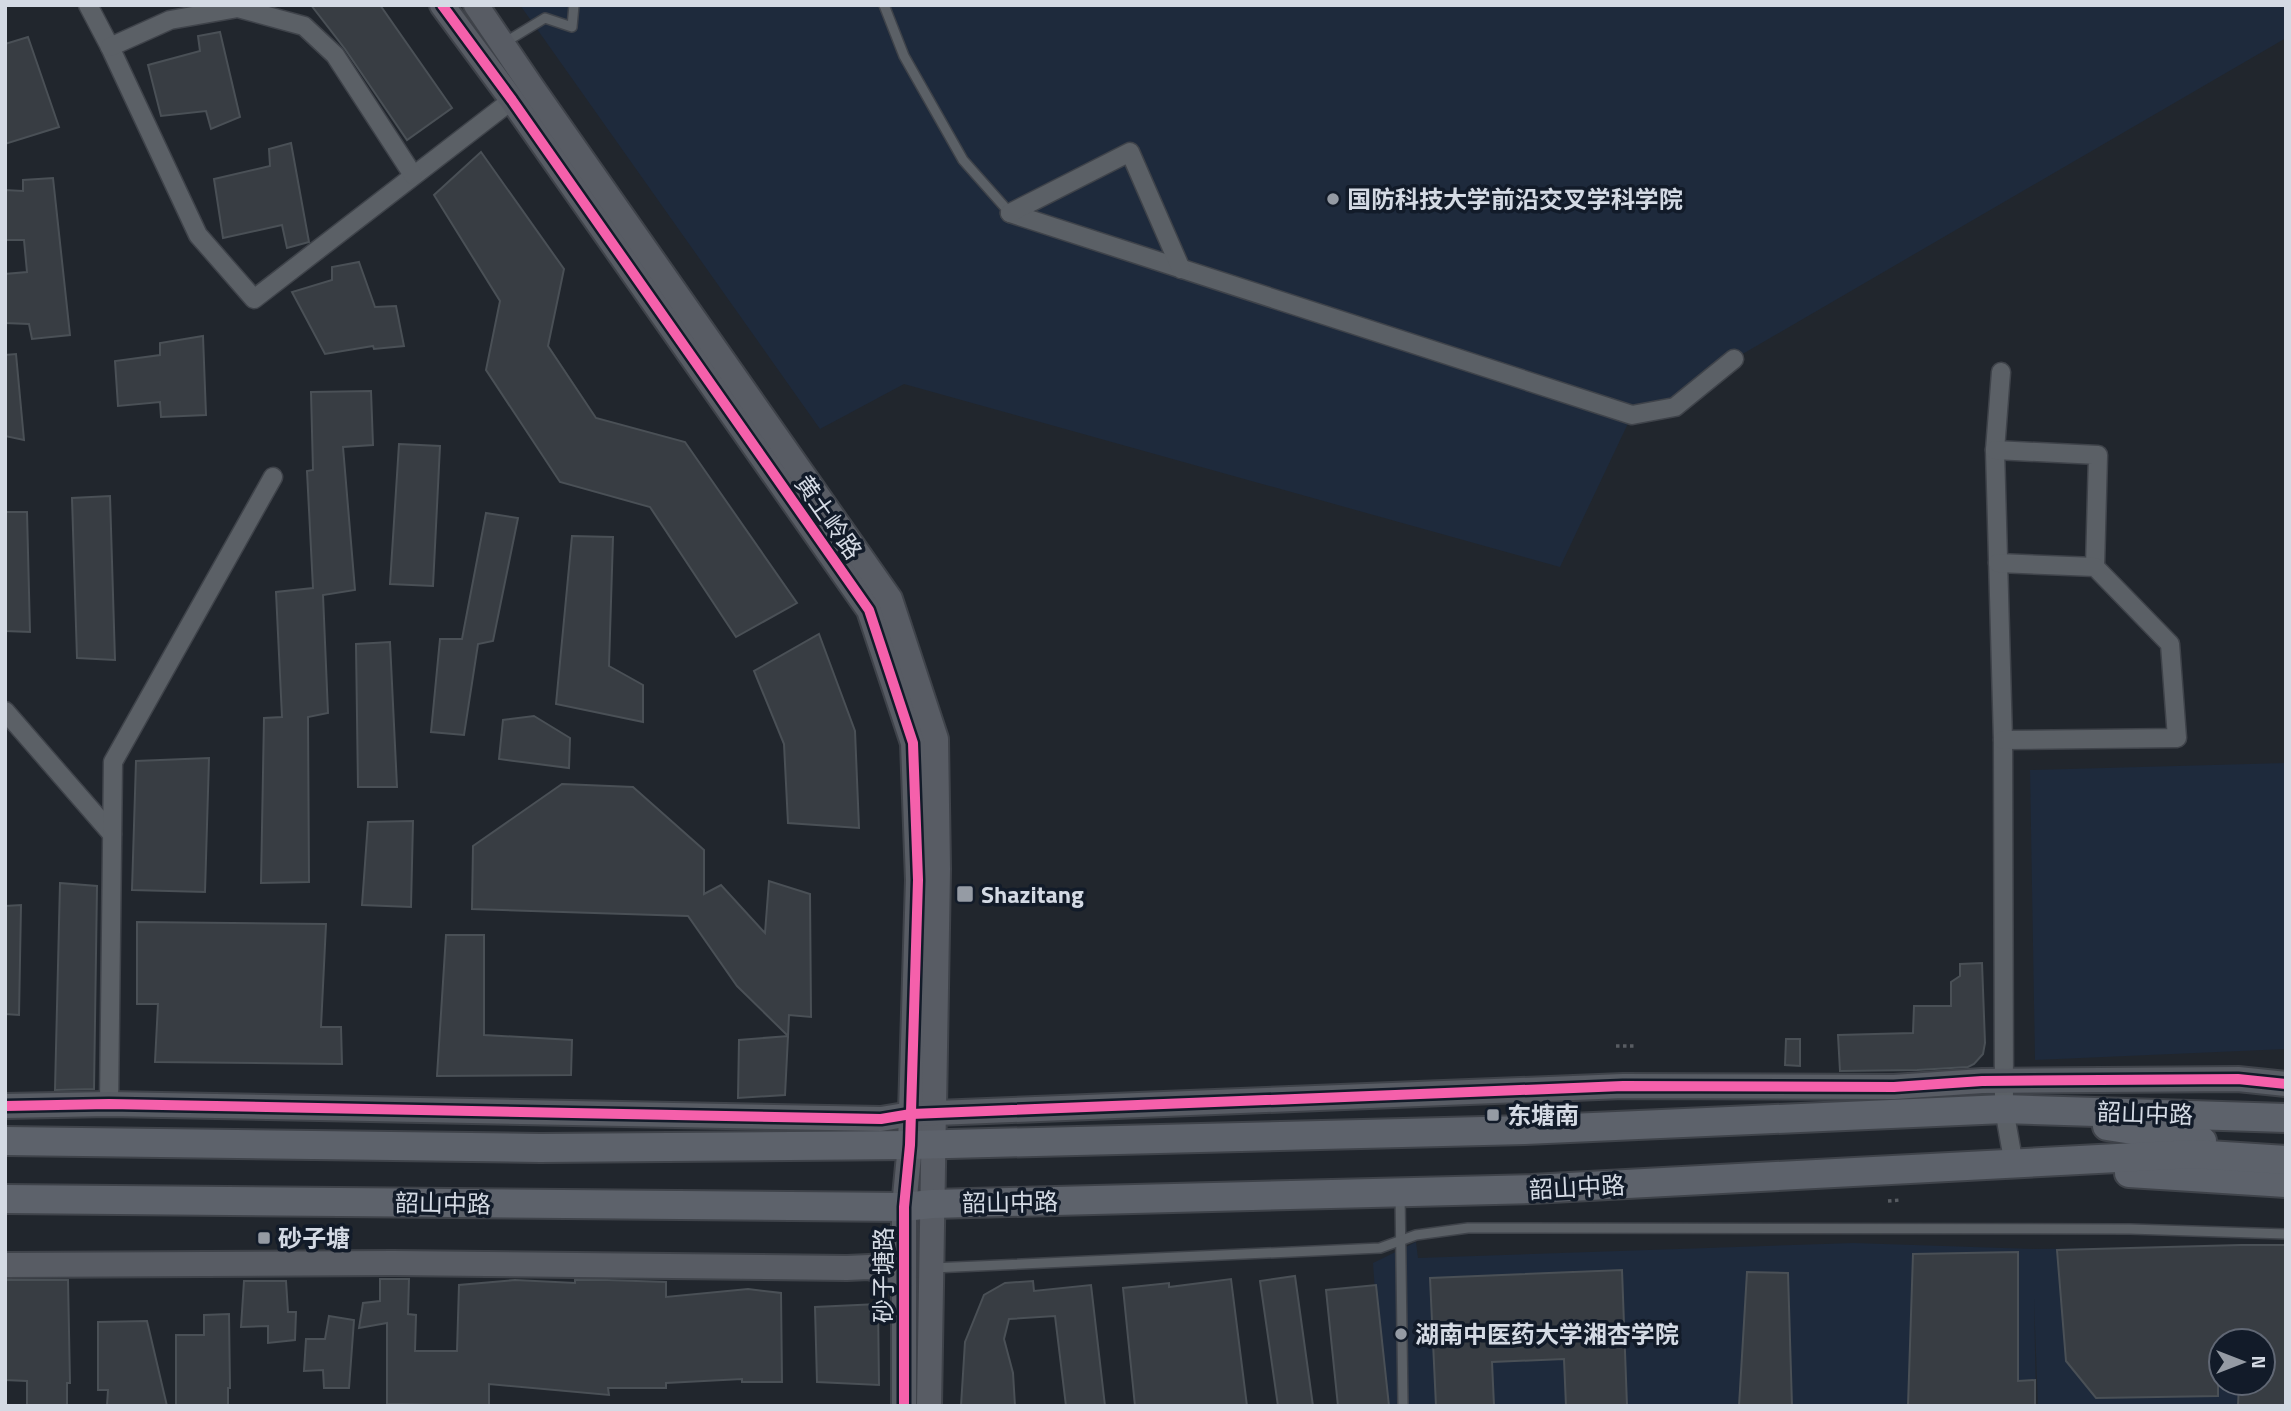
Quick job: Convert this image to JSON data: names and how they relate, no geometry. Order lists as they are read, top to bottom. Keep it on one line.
{"streets":{"main road":["韶山中路"],"street":["黄土岭路","砂子塘路"]},"crossings":[["黄土岭路","韶山中路"],["黄土岭路","砂子塘路"],["韶山中路","砂子塘路"]],"places":{"other":["国防科技大学前沿交叉学科学院","湖南中医药大学湘杏学院"],"transit":["Shazitang","东塘南","砂子塘"]},"north":"right"}
